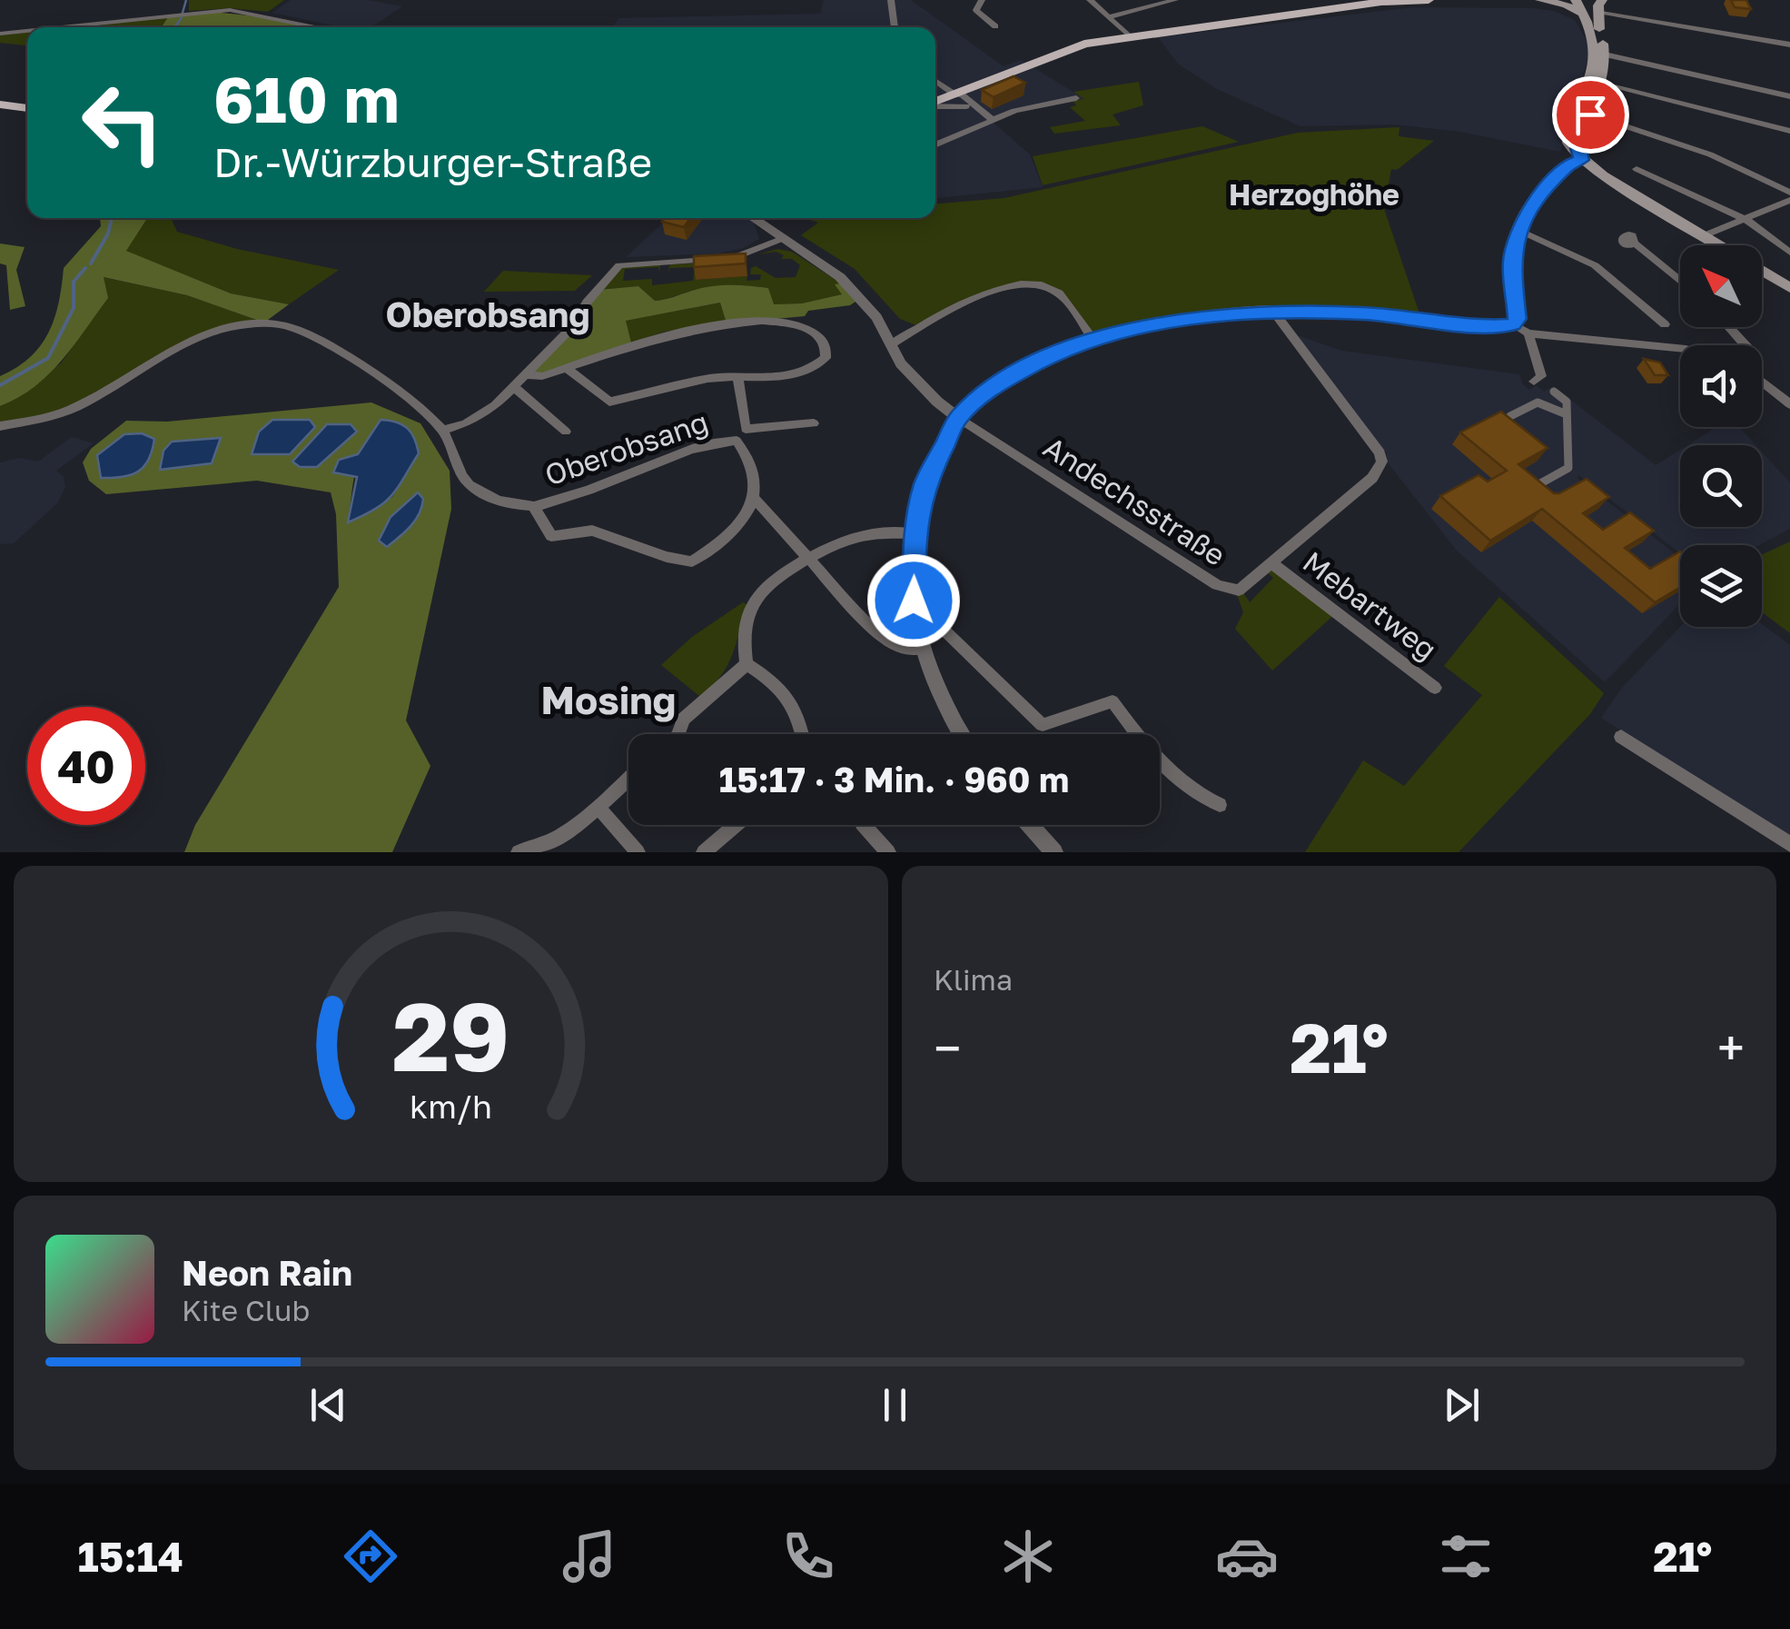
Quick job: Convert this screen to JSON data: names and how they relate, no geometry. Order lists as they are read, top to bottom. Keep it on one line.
{"streets":{"street":["Oberobsang","Andechsstraße","Mebartweg"]},"crossings":[["Andechsstraße","Mebartweg"]],"districts":["Herzoghöhe","Oberobsang","Mosing"],"north":"top left","page":{"turn":["610 m","Dr.-Würzburger-Straße"],"limit":"40","trip":"15:17 · 3 Min. · 960 m","tile":"Klima","heat":["−","21°","+"],"song":["Neon Rain","Kite Club"],"tabs":["15:14","21°"],"gauge":["29","km/h"]}}
